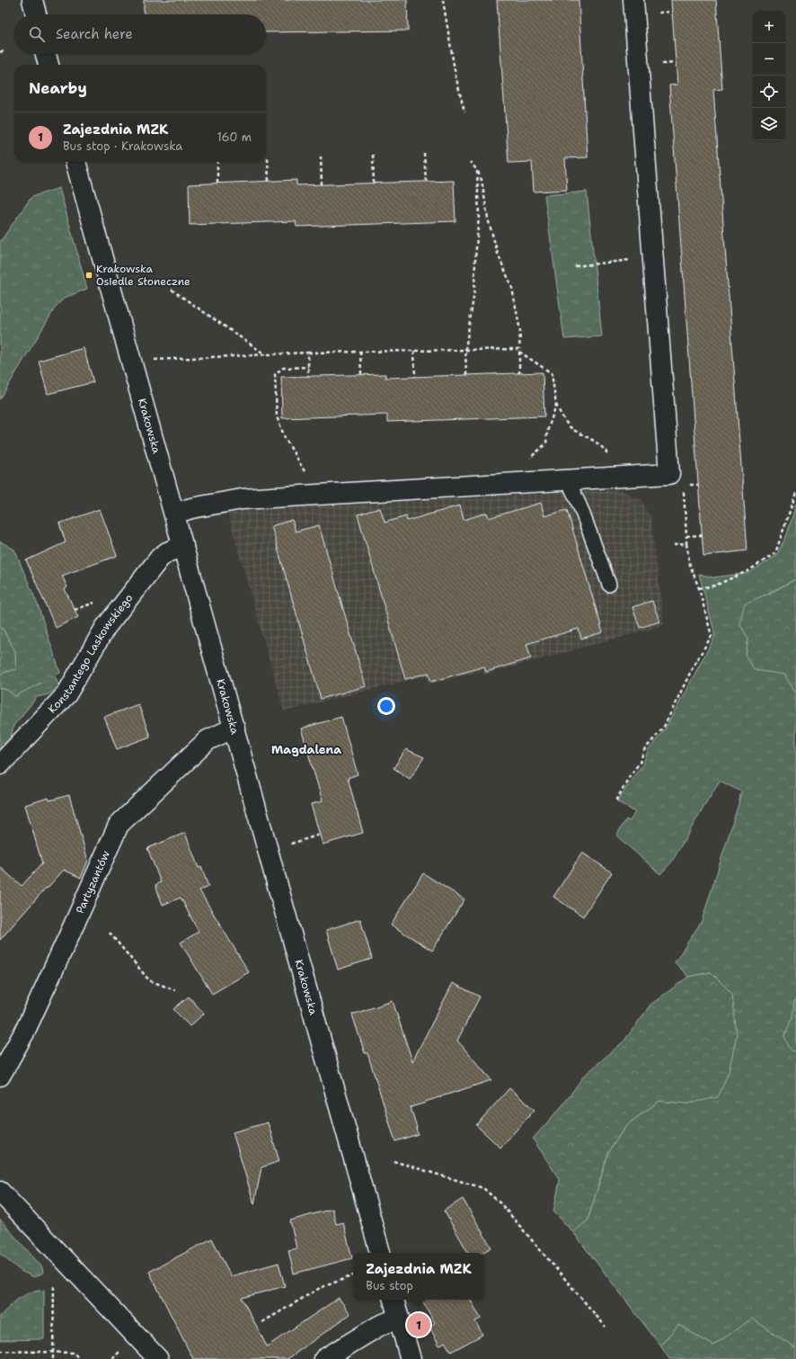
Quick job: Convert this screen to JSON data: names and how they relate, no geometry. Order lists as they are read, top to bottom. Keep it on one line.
{"streets":{"street":["Krakowska","Konstantego Laskowskiego","Partyzantów"]},"crossings":[["Krakowska","Konstantego Laskowskiego"],["Krakowska","Partyzantów"]],"districts":["Magdalena"],"places":{"transit":["Krakowska Osiedle Słoneczne"]},"page":{"map_buttons":["+","−"],"search":"Search here","heading":"Nearby","list":[{"mark":"1","name":"Zajezdnia MZK","note":"Bus stop · Krakowska","value":"160 m"}],"popup":["Zajezdnia MZK","Bus stop"],"pins":"1"}}
